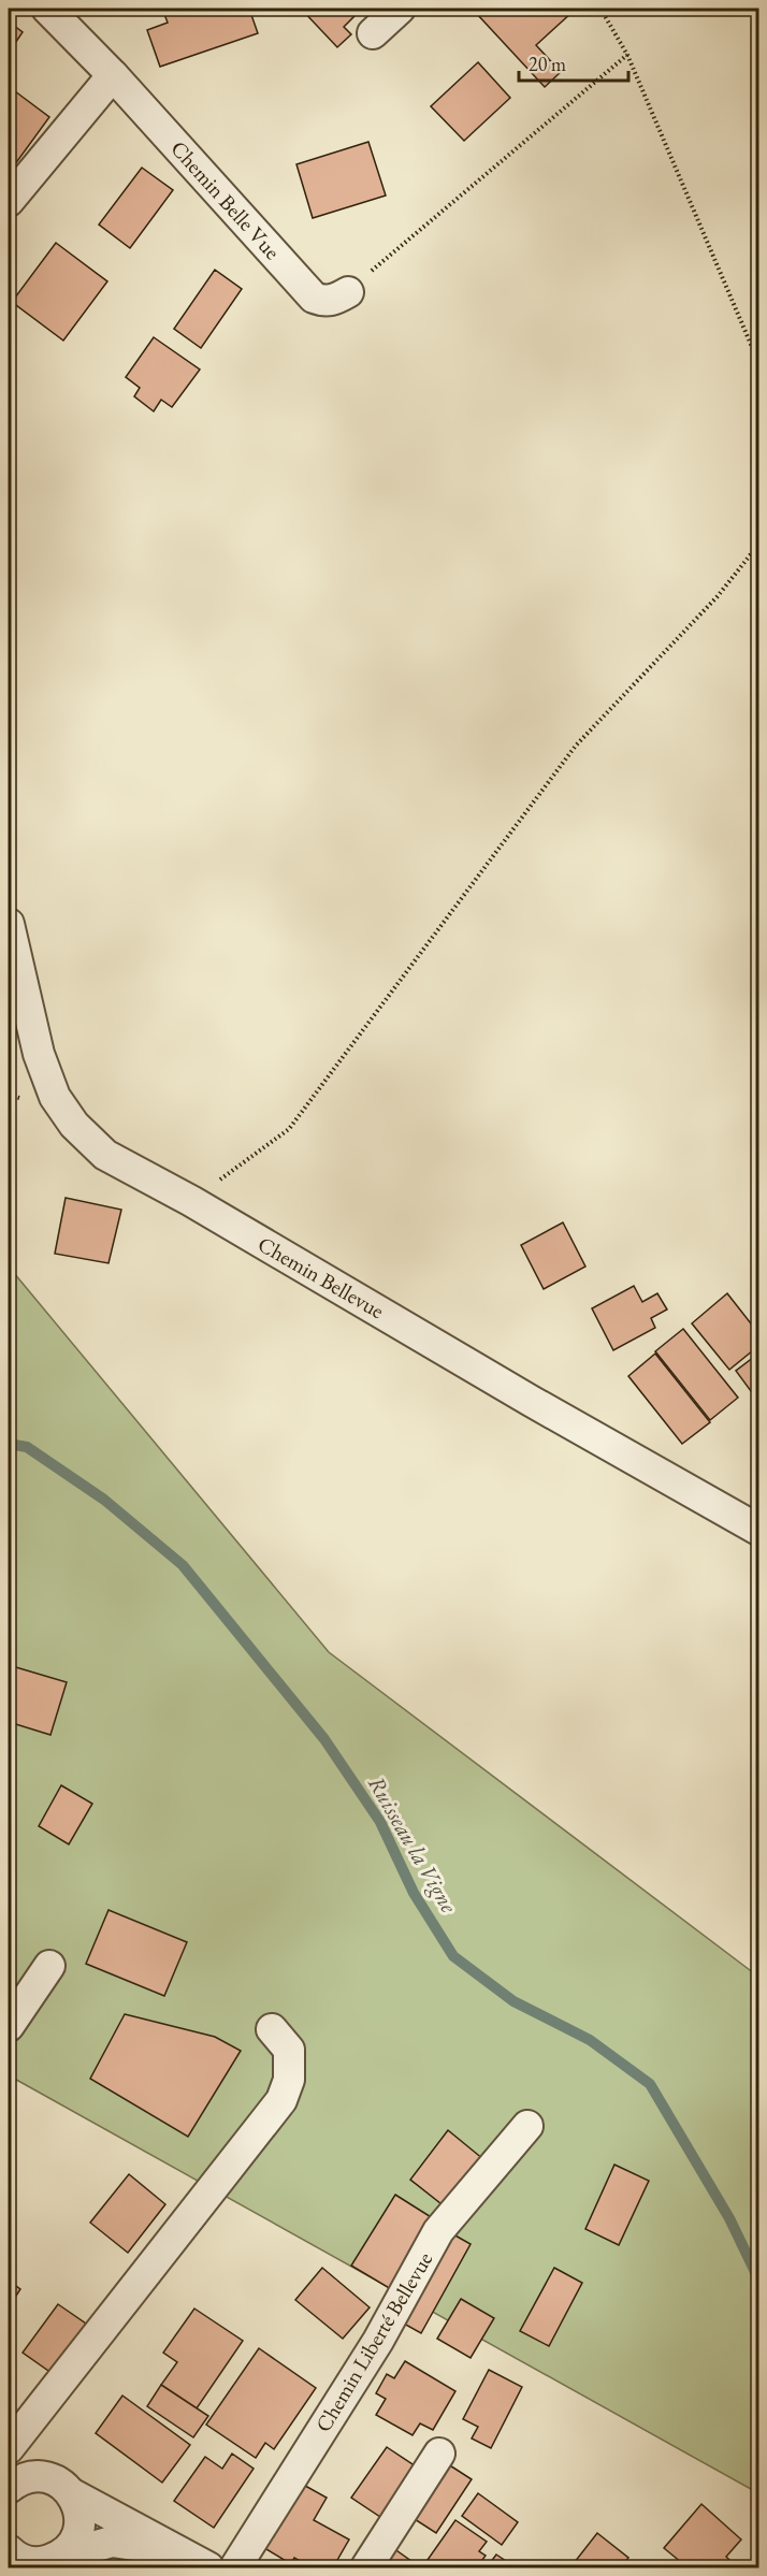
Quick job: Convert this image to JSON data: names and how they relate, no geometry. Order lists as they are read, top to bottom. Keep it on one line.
{"streets":{"street":["Chemin Belle Vue","Chemin Bellevue","Chemin Liberté Bellevue"]},"water":["Ruisseau la Vigne"],"scale_bar":"20 m"}
